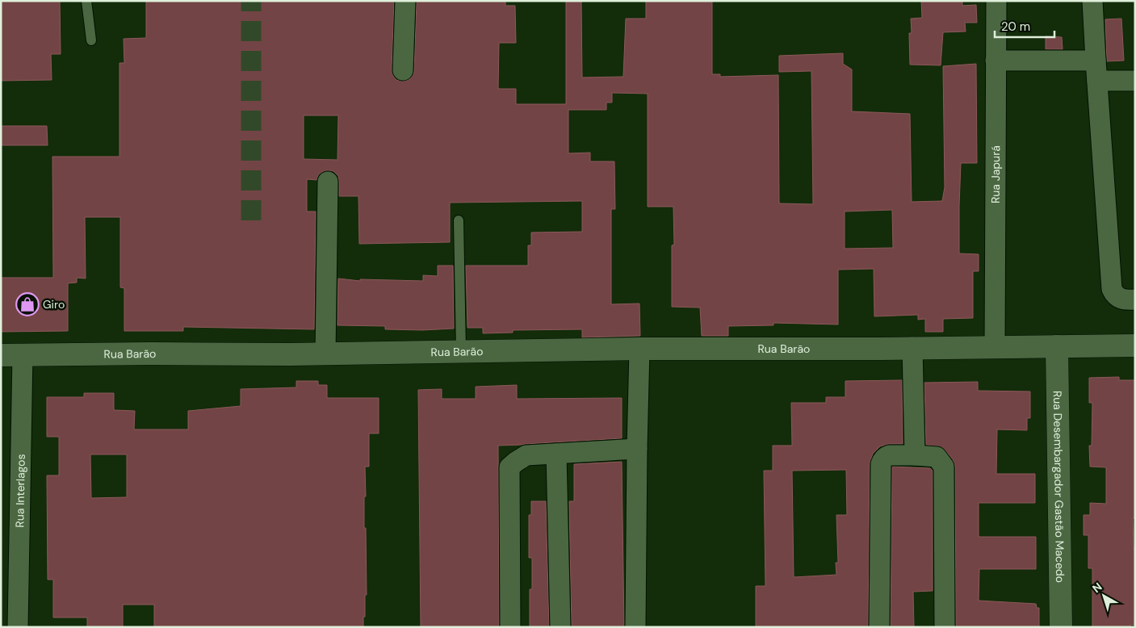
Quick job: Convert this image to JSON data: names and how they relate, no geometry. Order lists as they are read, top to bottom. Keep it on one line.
{"streets":{"street":["Rua Japurá","Rua Barão","Rua Desembargador Gastão Macedo","Rua Interlagos"]},"crossings":[["Rua Japurá","Rua Barão"],["Rua Barão","Rua Desembargador Gastão Macedo"],["Rua Barão","Rua Interlagos"]],"places":{"shop":["Giro"]},"scale_bar":"20 m","north":"top left"}
